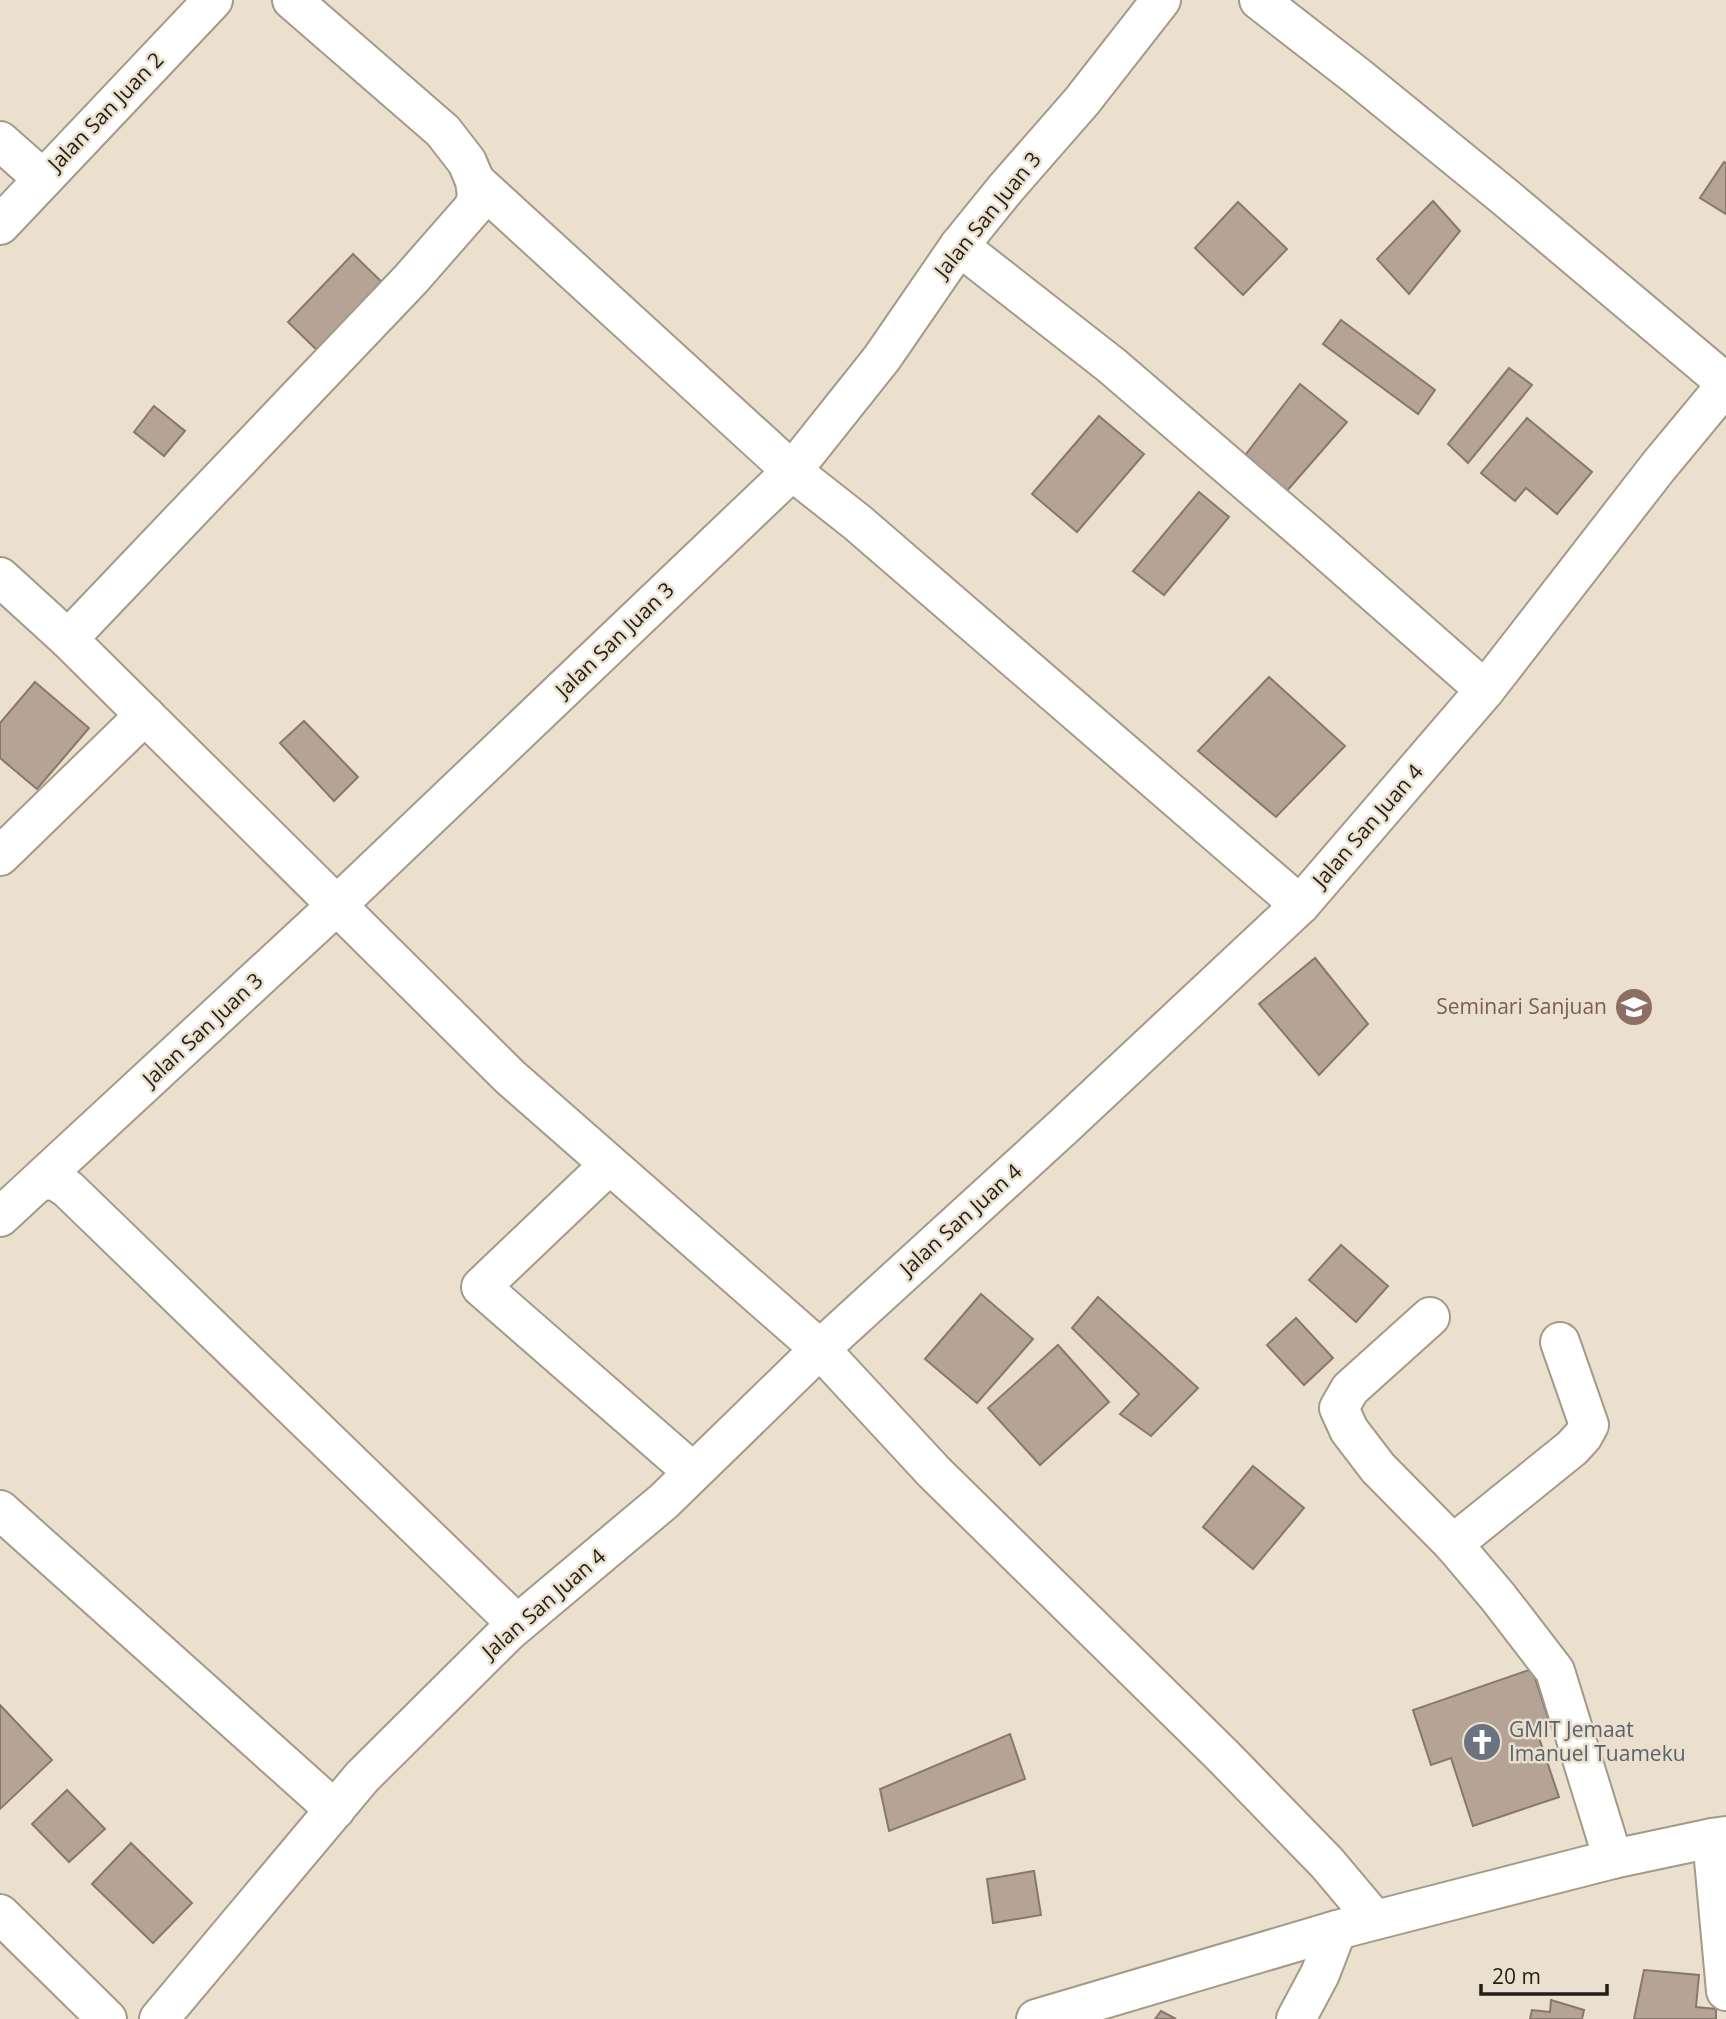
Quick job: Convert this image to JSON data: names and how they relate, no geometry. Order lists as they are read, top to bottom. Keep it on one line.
{"streets":{"street":["Jalan San Juan 2","Jalan San Juan 3","Jalan San Juan 4"]},"places":{"school or university":["Seminari Sanjuan"],"church":["GMIT Jemaat Imanuel Tuameku"]},"scale_bar":"20 m"}
